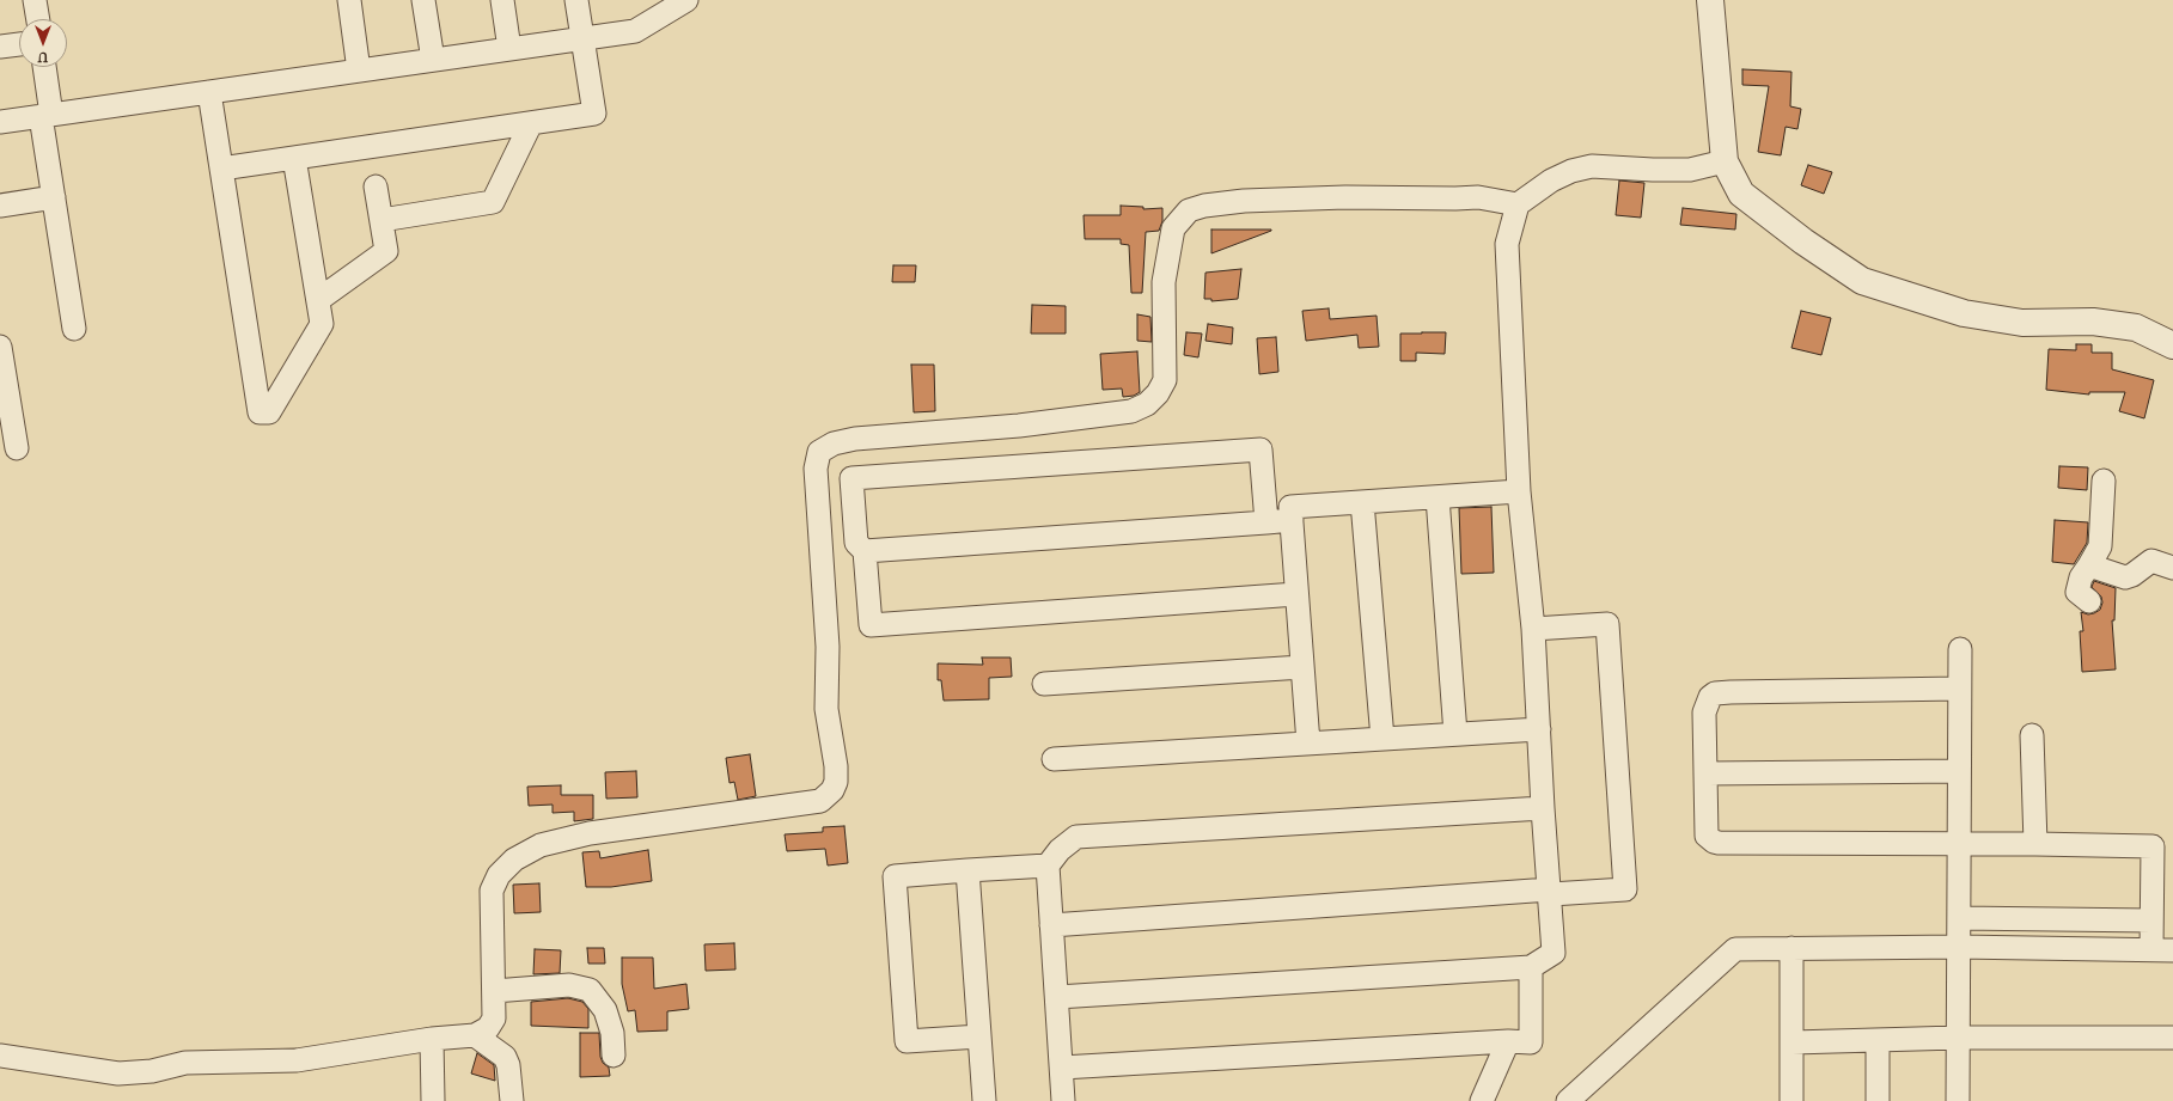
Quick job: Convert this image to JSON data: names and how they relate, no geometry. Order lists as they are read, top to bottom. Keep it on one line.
{"north":"bottom"}
